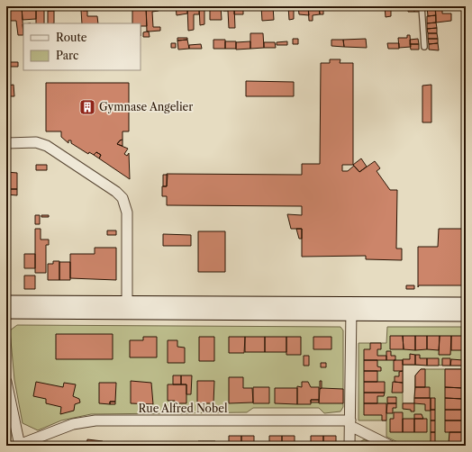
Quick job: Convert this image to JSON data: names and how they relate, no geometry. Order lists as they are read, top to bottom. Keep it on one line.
{"streets":{"street":["Rue Alfred Nobel"]},"places":{"building":["Gymnase Angelier"]},"legend":["Route","Parc"]}
